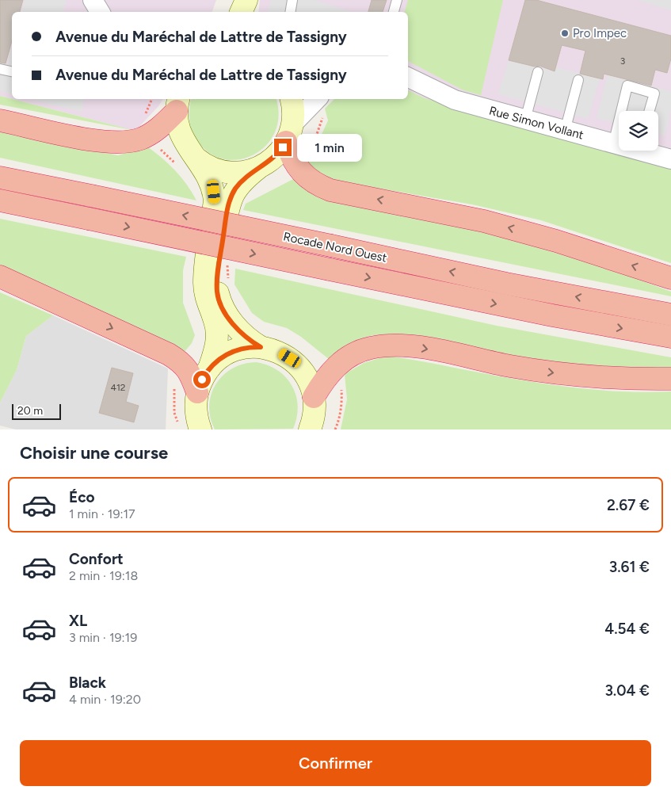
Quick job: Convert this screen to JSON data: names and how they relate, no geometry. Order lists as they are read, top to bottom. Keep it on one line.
{"streets":{"highway":["Rocade Nord Ouest"],"street":["Rue Simon Vollant"]},"places":["Pro Impec"],"house_numbers":["3","412"],"scale_bar":"20 m","page":{"banner":["Avenue du Maréchal de Lattre de Tassigny","Avenue du Maréchal de Lattre de Tassigny"],"bubble":"1 min","scale":"20 m","heading":"Choisir une course","list":[{"name":"Éco","note":"1 min · 19:17","value":"2.67 €"},{"name":"Confort","note":"2 min · 19:18","value":"3.61 €"},{"name":"XL","note":"3 min · 19:19","value":"4.54 €"},{"name":"Black","note":"4 min · 19:20","value":"3.04 €"}],"buttons":"Confirmer"}}
